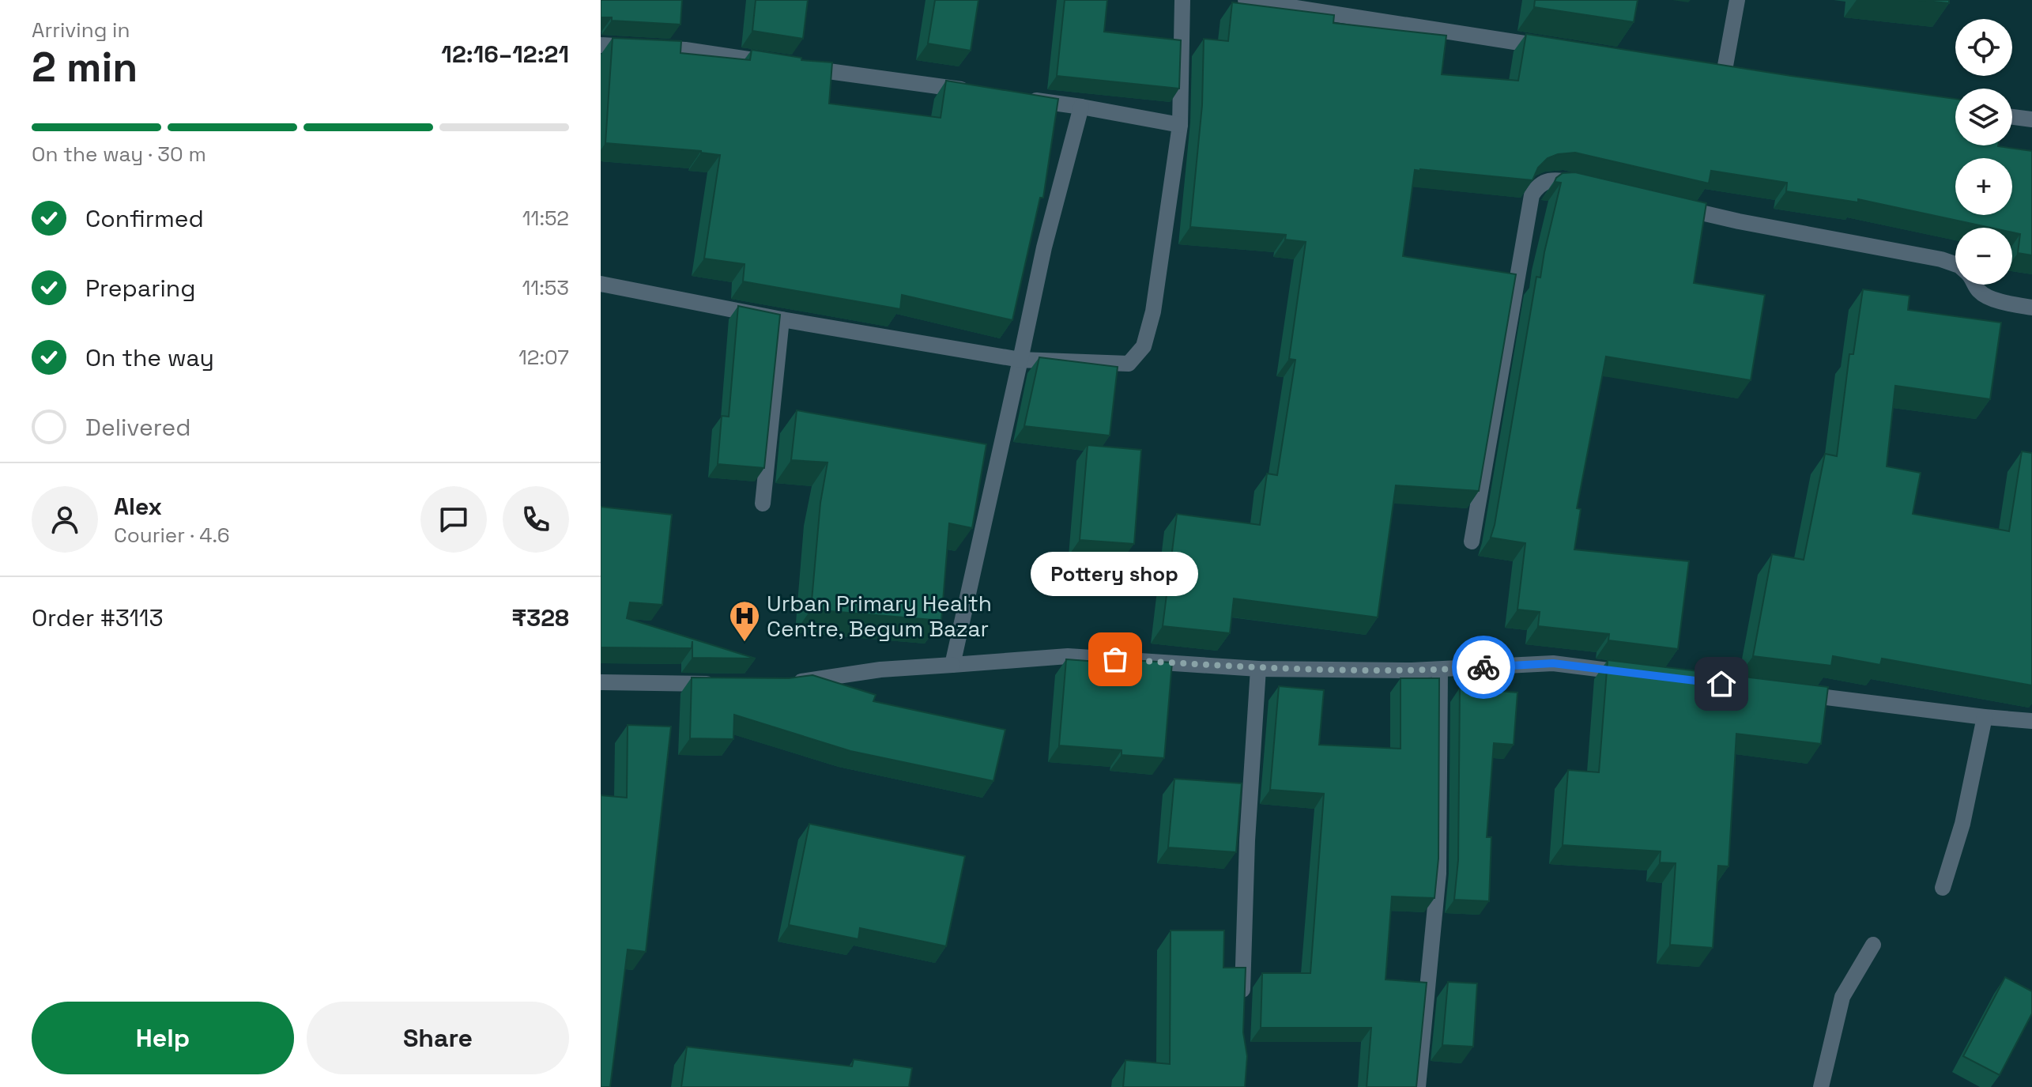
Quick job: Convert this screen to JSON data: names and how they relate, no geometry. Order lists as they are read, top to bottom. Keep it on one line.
{"places":{"hospital":["Urban Primary Health Centre, Begum Bazar"],"other":["Pottery shop"]},"page":{"heading":["2 min","Arriving in","12:16–12:21"],"panel":["Alex","Courier · 4.6","Order #3113","₹328"],"map_buttons":["+","−"],"bar":"On the way · 30 m","list":[["Confirmed","11:52"],["Preparing","11:53"],["On the way","12:07"],"Delivered"],"bubble":"Pottery shop","buttons":["Help","Share"]}}
